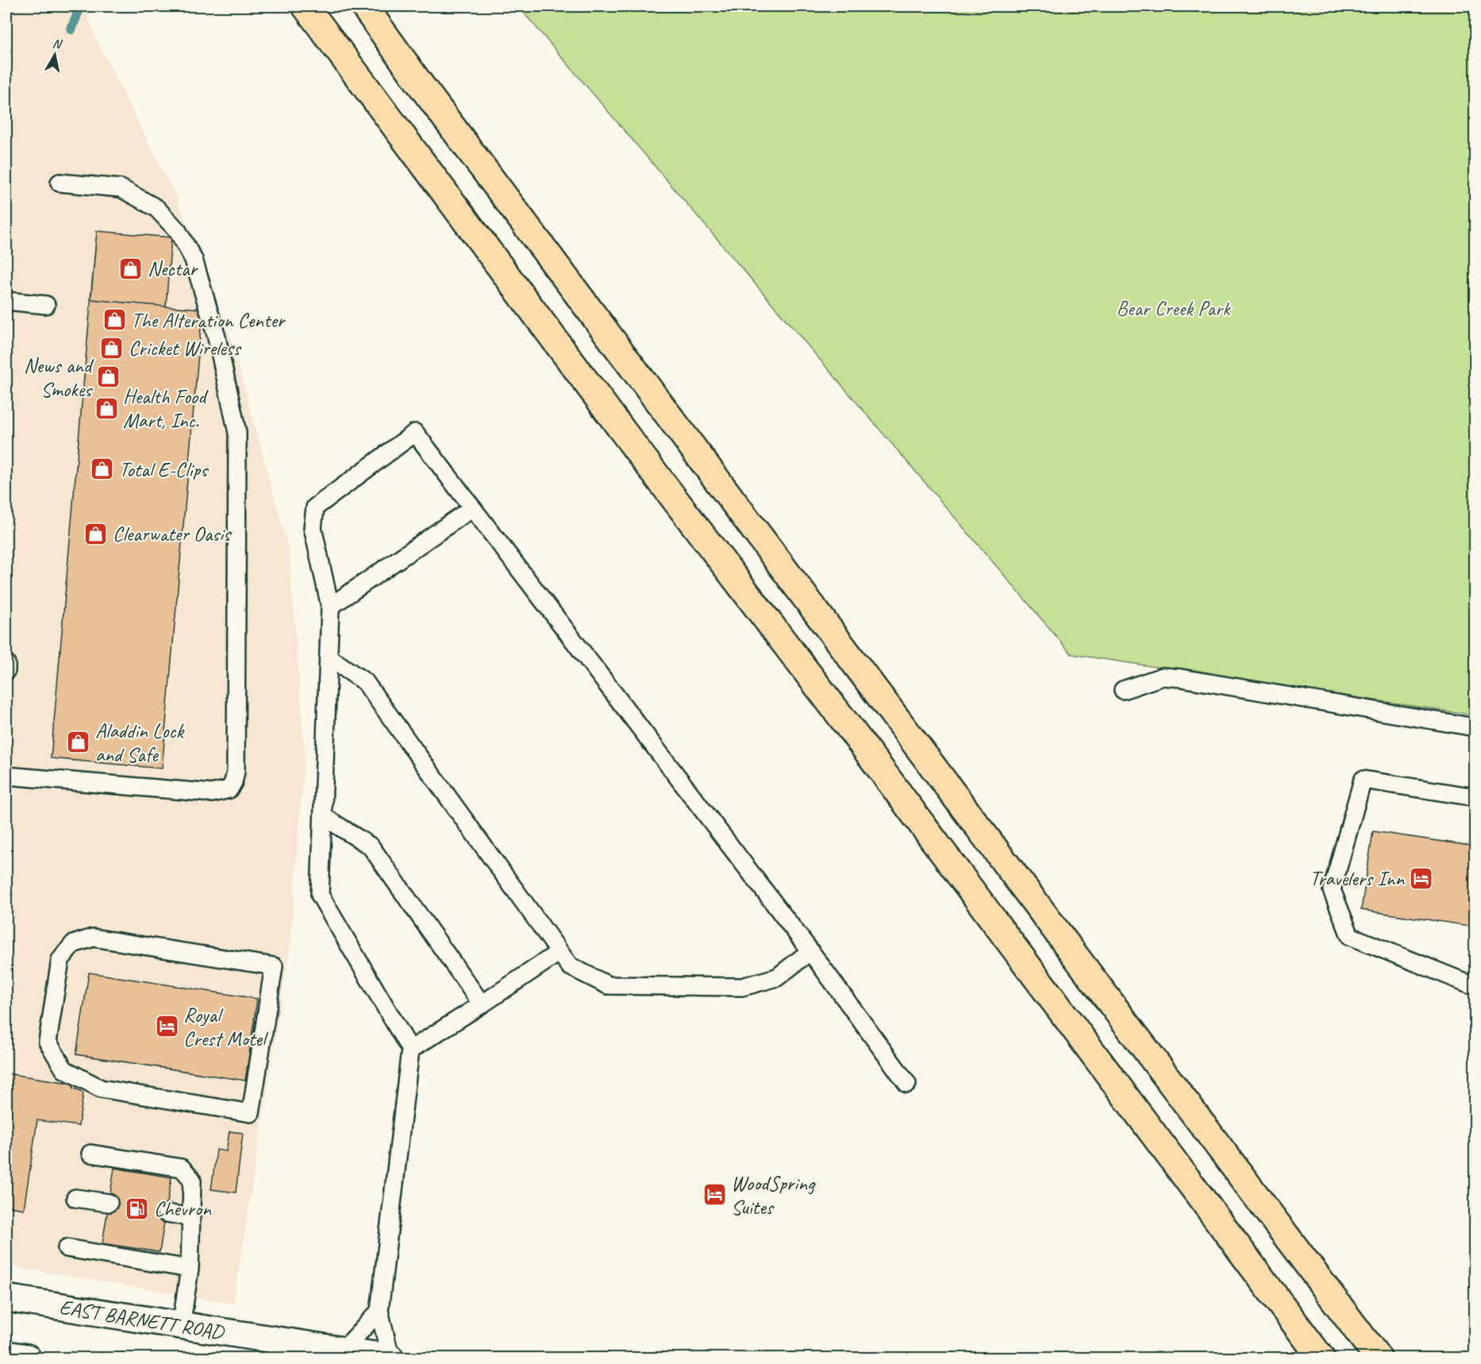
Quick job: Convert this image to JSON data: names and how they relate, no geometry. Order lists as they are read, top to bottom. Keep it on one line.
{"streets":{"main road":["EAST BARNETT ROAD"]},"parks":["Bear Creek Park"],"places":{"shop":["Nectar","The Alteration Center","Cricket Wireless","News and Smokes","Health Food Mart, Inc.","Total E-Clips","Clearwater Oasis","Aladdin Lock and Safe"],"hotel":["Travelers Inn","Royal Crest Motel","WoodSpring Suites"],"fuel station":["Chevron"]},"north":"top"}
